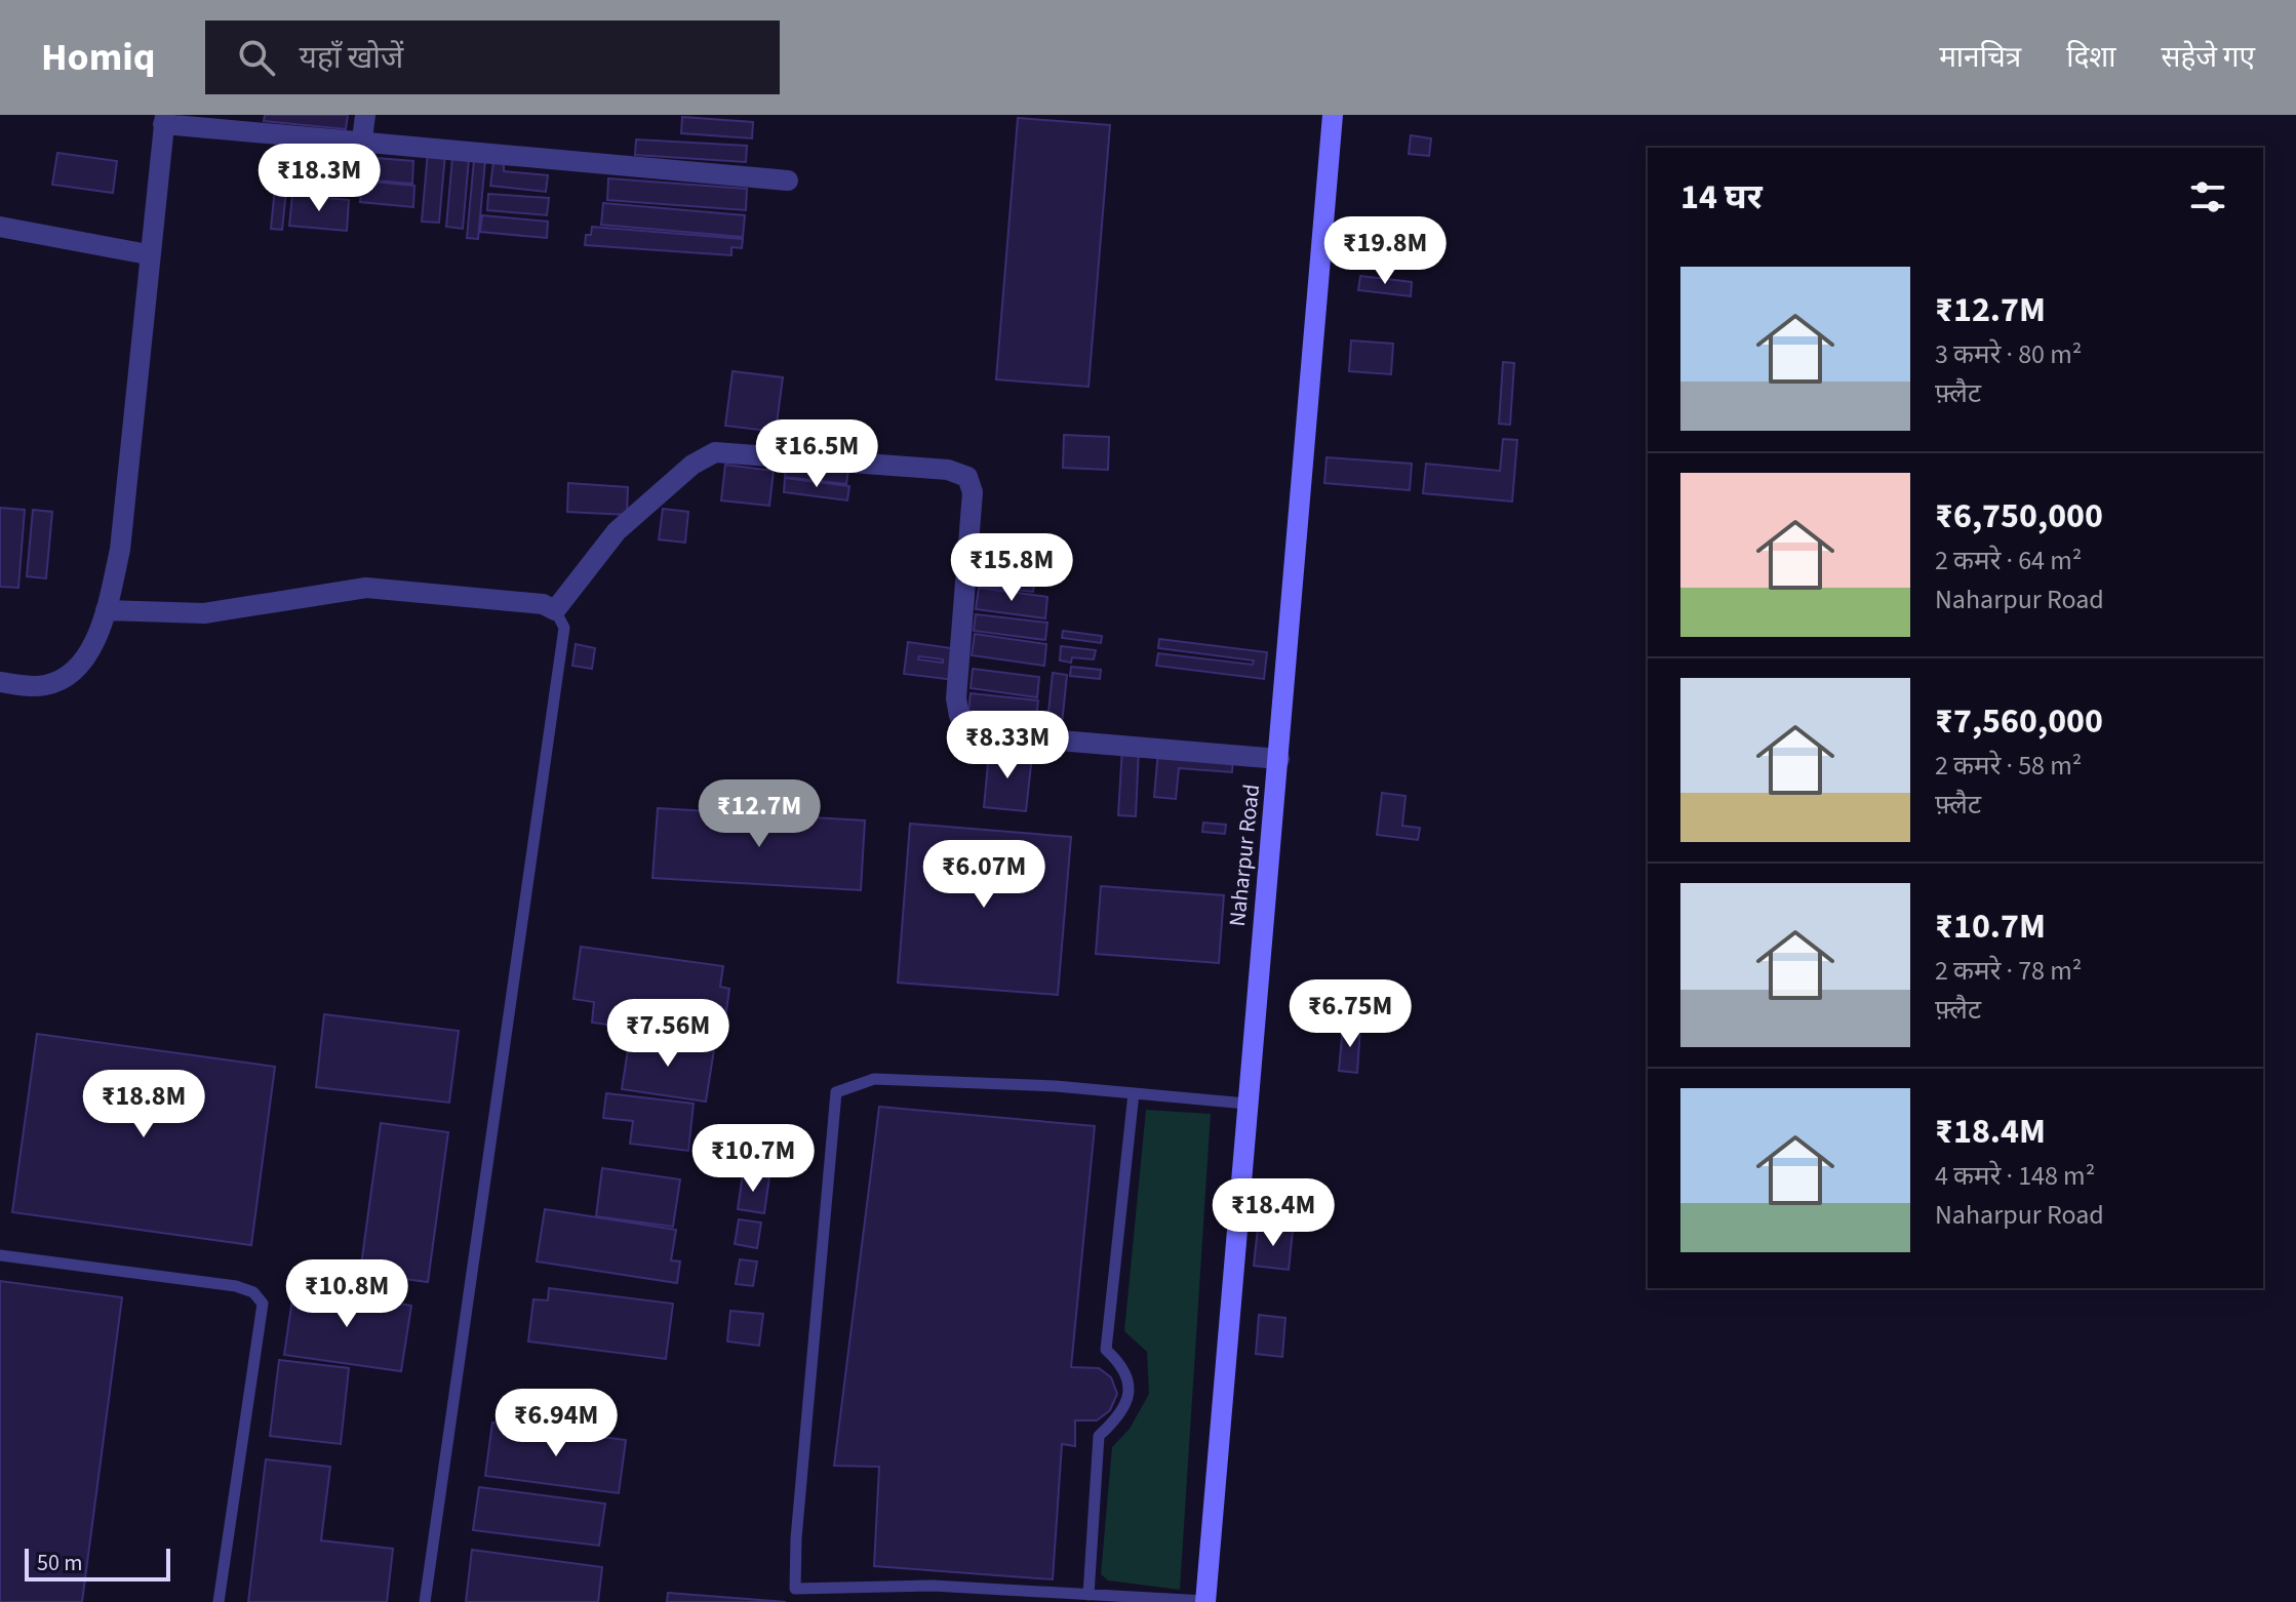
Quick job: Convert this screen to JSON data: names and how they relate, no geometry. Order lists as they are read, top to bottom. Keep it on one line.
{"streets":{"street":["Naharpur Road"]},"scale_bar":"50 m","page":{"header":"Homiq","search":"यहाँ खोजें","nav":["मानचित्र","दिशा","सहेजे गए"],"price":["₹18.3M","₹19.8M","₹16.5M","₹15.8M","₹8.33M","₹12.7M","₹6.07M","₹6.75M","₹7.56M","₹18.8M","₹10.7M","₹18.4M","₹10.8M","₹6.94M"],"heading":"14 घर","list":[{"name":"₹12.7M","note":"3 कमरे · 80 m² · फ़्लैट"},{"name":"₹6,750,000","note":"2 कमरे · 64 m² · Naharpur Road"},{"name":"₹7,560,000","note":"2 कमरे · 58 m² · फ़्लैट"},{"name":"₹10.7M","note":"2 कमरे · 78 m² · फ़्लैट"},{"name":"₹18.4M","note":"4 कमरे · 148 m² · Naharpur Road"}],"scale":"50 m"}}
